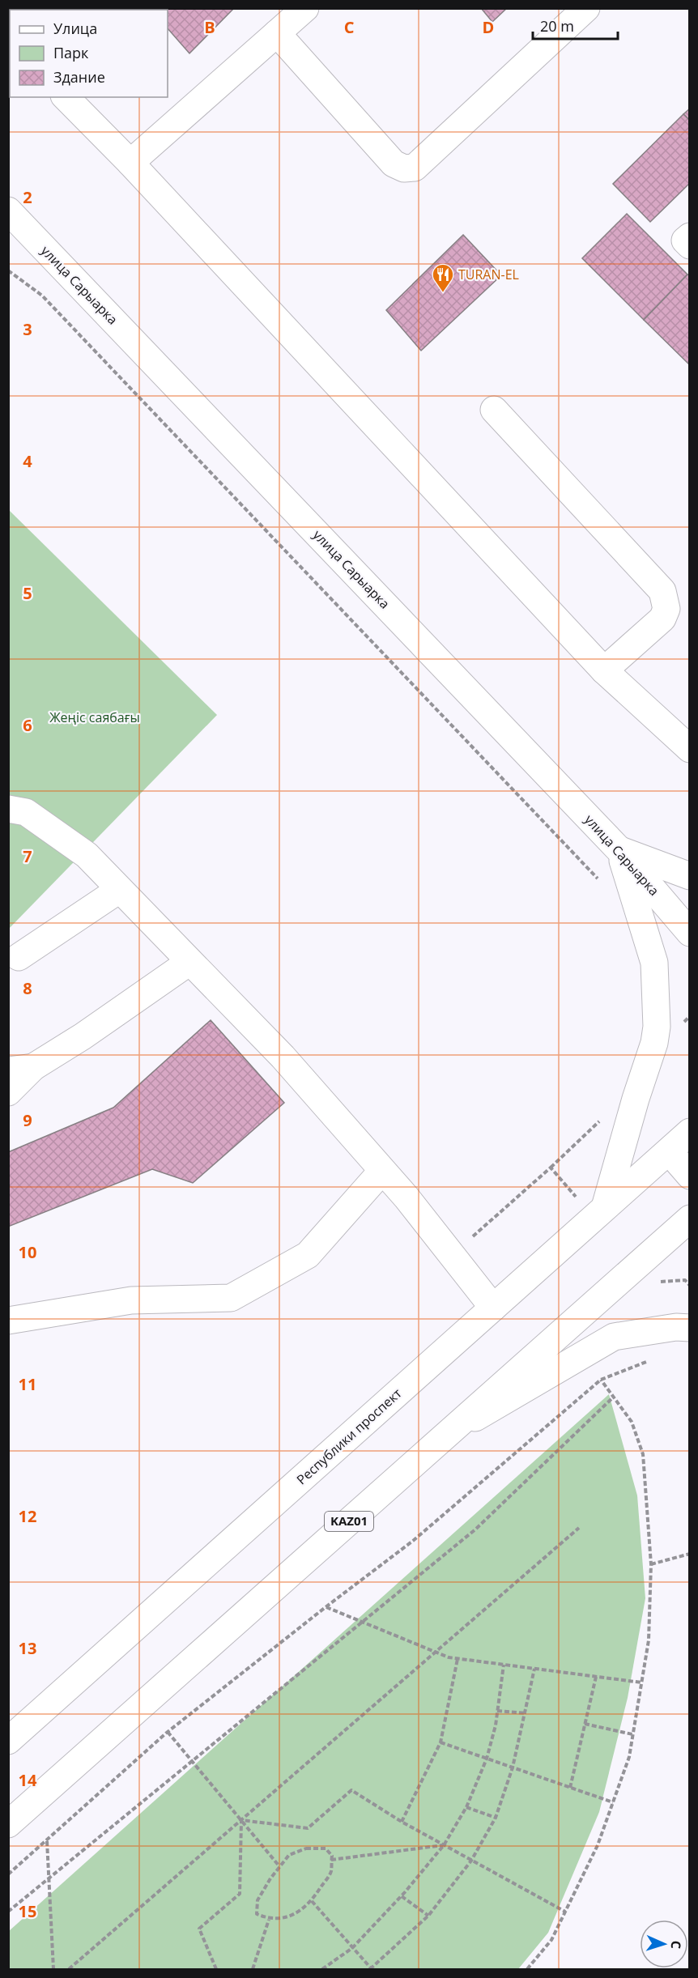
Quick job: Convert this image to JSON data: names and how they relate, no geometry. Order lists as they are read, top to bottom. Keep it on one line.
{"streets":{"main road":["улица Сарыарка","Республики проспект","KАZ01"]},"parks":["Жеңіс саябағы"],"places":{"restaurant":["TURAN-EL"]},"legend":["Улица","Парк","Здание"],"scale_bar":"20 m","north":"right","grid":{"columns":["B","C","D"],"rows":["2","3","4","5","6","7","8","9","10","11","12","13","14","15"]}}
